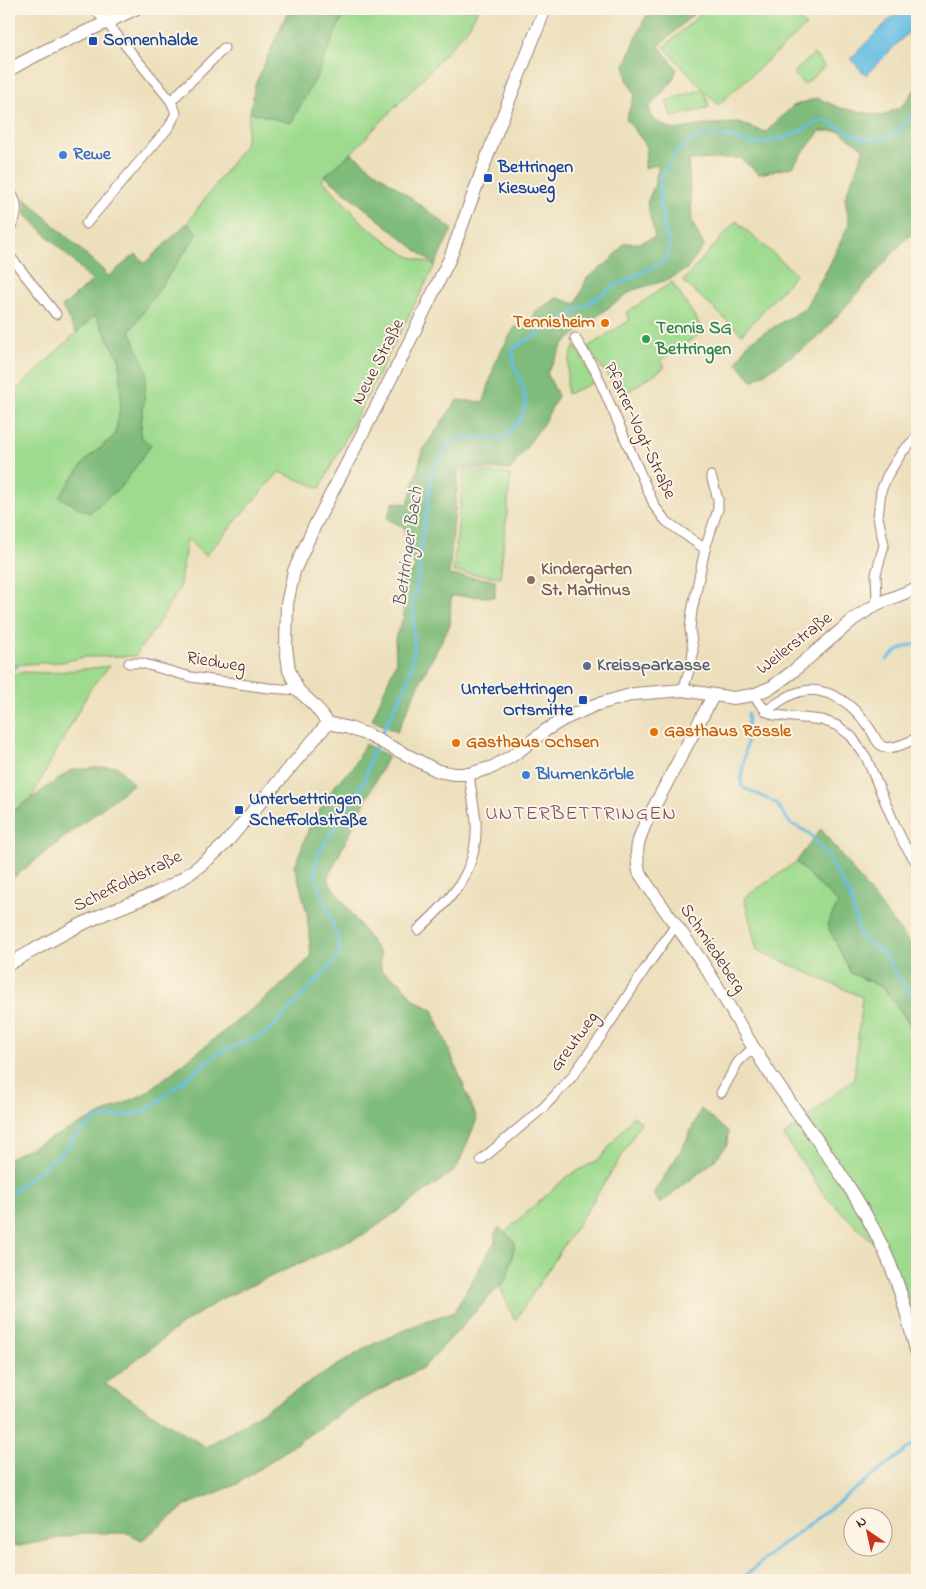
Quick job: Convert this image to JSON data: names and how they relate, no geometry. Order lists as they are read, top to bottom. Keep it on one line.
{"streets":{"street":["Neue Straße","Pfarrer-Vogt-Straße","Weilerstraße","Riedweg","Scheffoldstraße","Schmiedeberg","Greutweg"]},"crossings":[["Neue Straße","Weilerstraße"],["Neue Straße","Riedweg"],["Neue Straße","Scheffoldstraße"],["Weilerstraße","Scheffoldstraße"],["Weilerstraße","Schmiedeberg"],["Schmiedeberg","Greutweg"]],"districts":["UNTERBETTRINGEN"],"water":["Bettringer Bach"],"places":{"transit":["Sonnenhalde","Bettringen Kiesweg","Unterbettringen Ortsmitte","Unterbettringen Scheffoldstraße"],"other":["Rewe","Tennisheim","Tennis SG Bettringen","Kindergarten St. Martinus","Kreissparkasse","Gasthaus Rössle","Gasthaus Ochsen","Blumenkörble"]},"north":"top left"}
